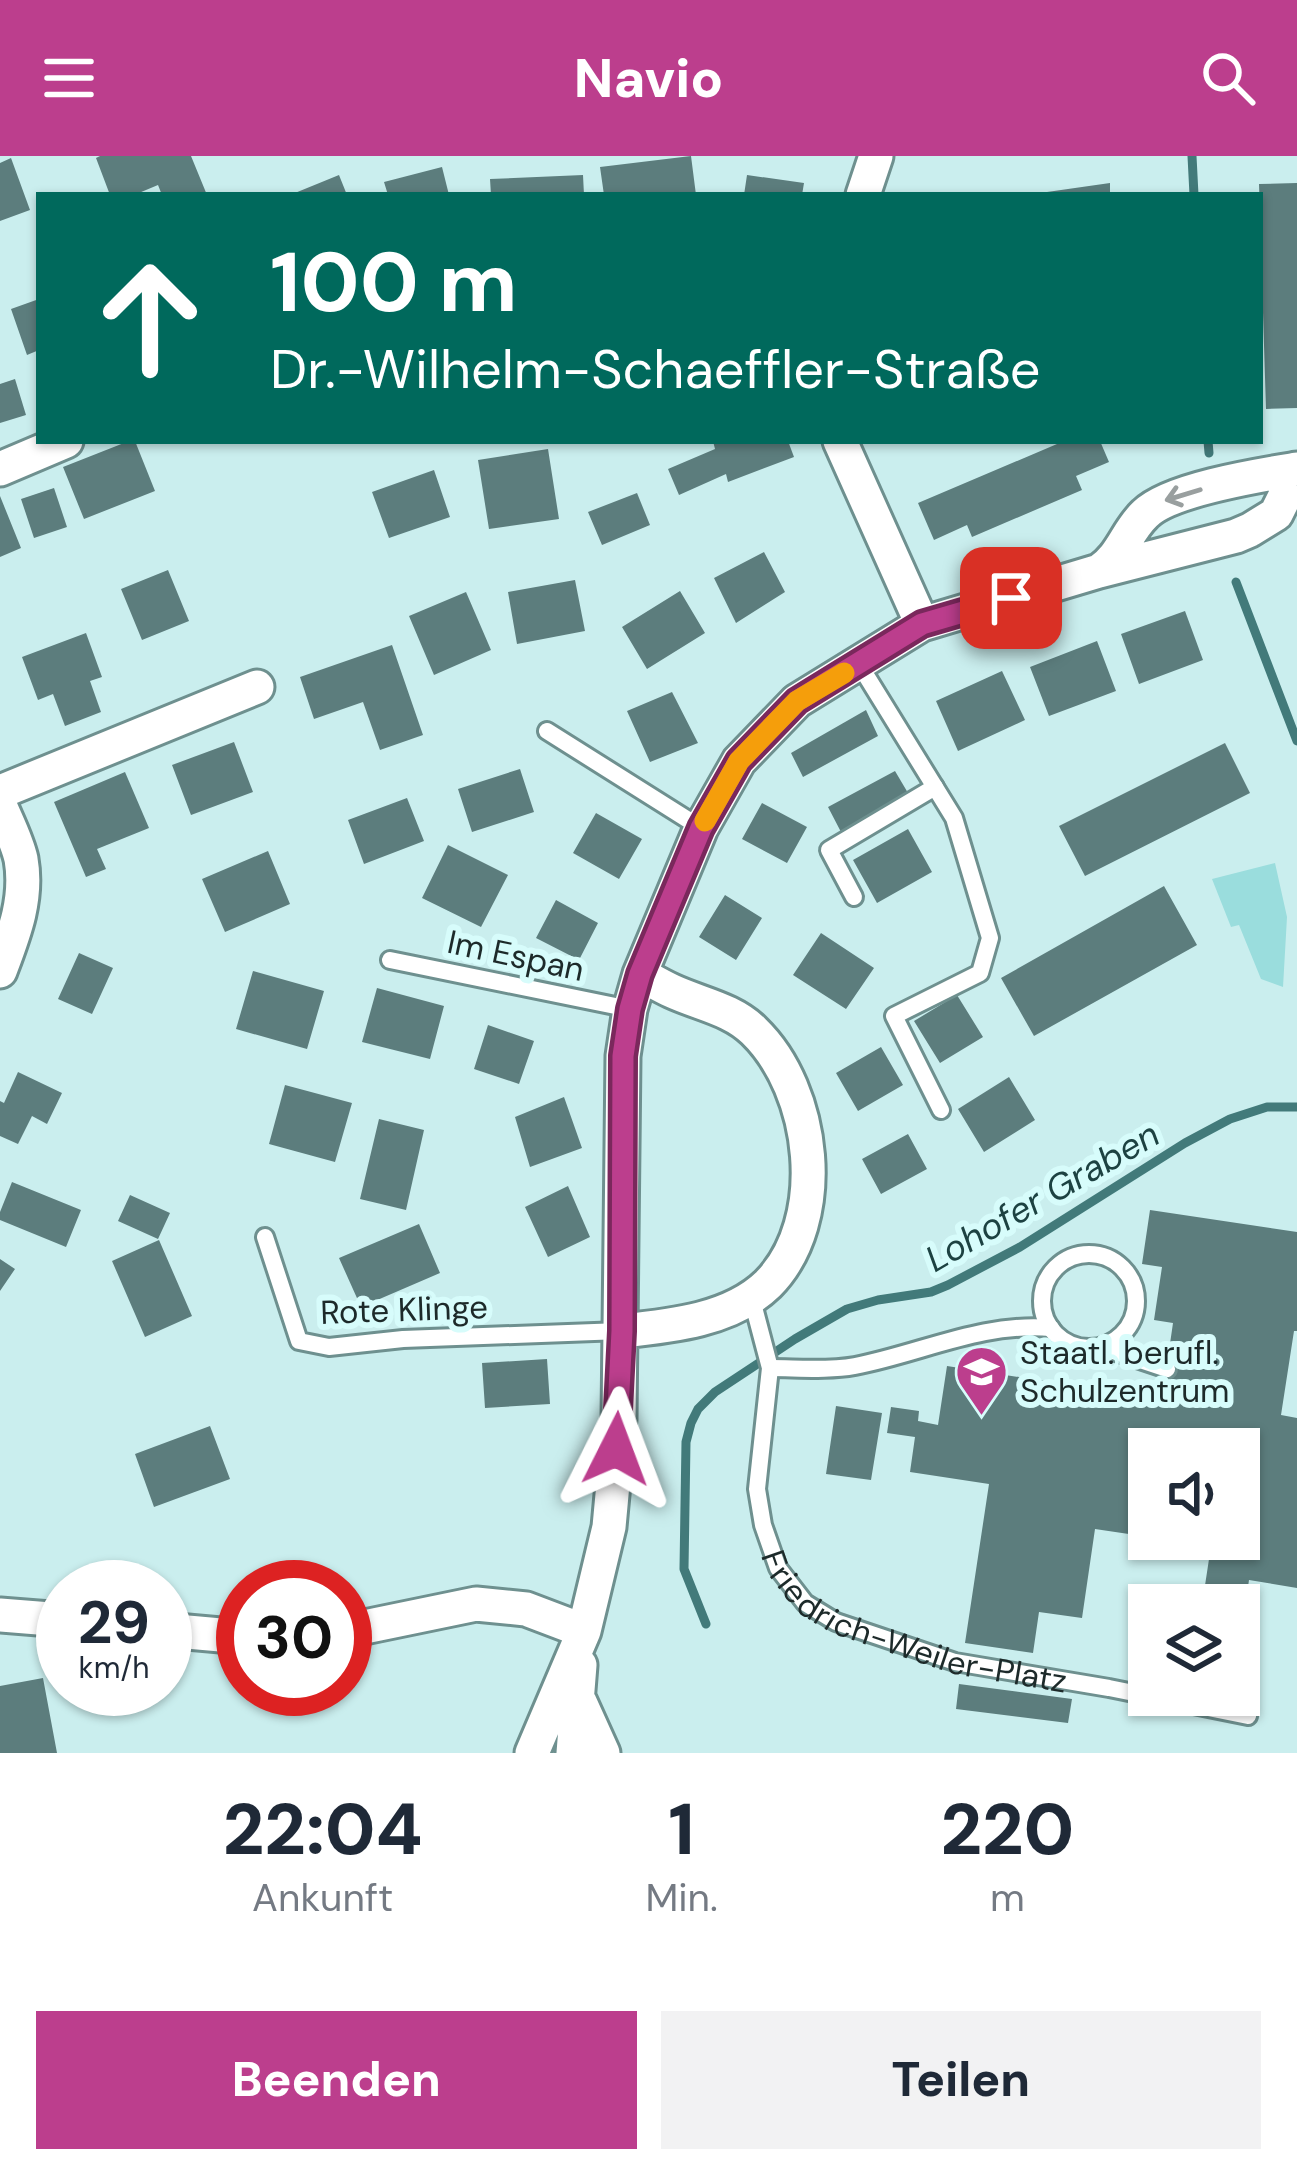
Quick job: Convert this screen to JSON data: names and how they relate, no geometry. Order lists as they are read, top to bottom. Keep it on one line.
{"streets":{"lane":["Im Espan","Rote Klinge","Friedrich-Weiler-Platz"]},"water":["Lohofer Graben"],"places":{"school or university":["Staatl. berufl. Schulzentrum"]},"page":{"header":"Navio","turn":["100 m","Dr.-Wilhelm-Schaeffler-Straße"],"speed":"29 km/h","limit":"30","eta":["22:04","Ankunft","1","Min.","220","m"],"buttons":["Beenden","Teilen"]}}
